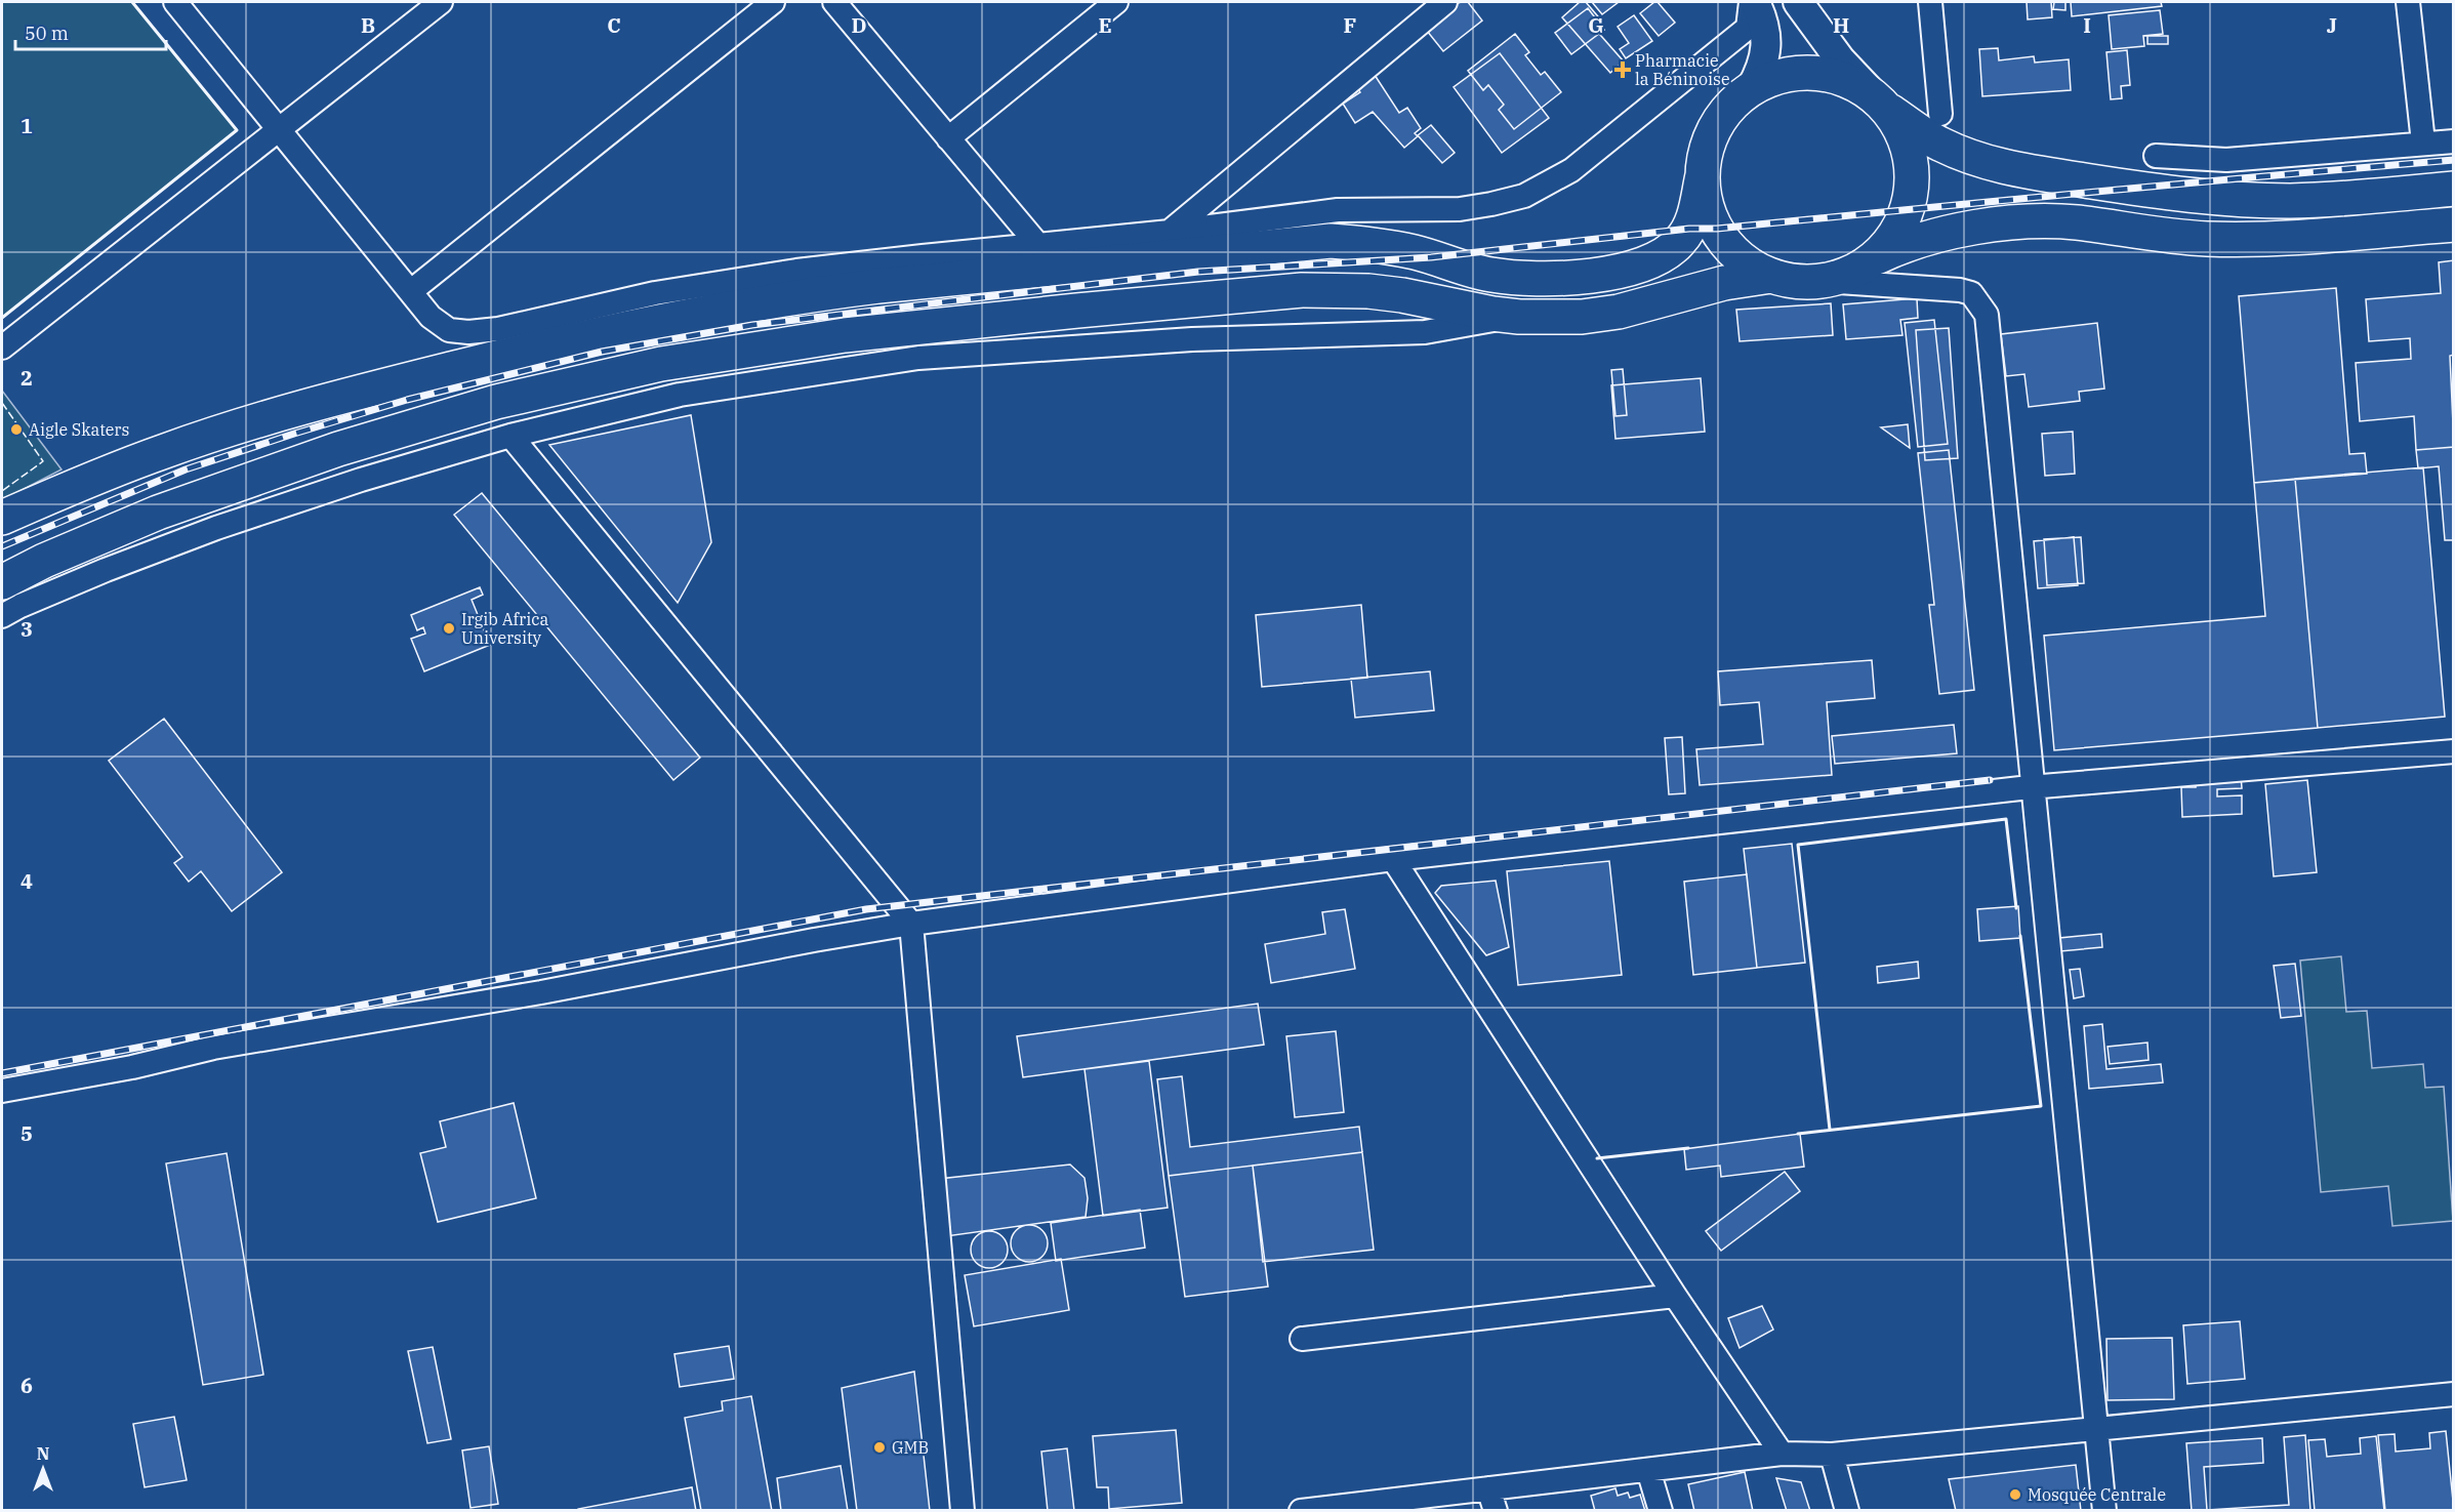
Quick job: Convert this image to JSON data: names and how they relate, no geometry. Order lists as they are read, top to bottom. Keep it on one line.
{"places":{"health":["Pharmacie la Béninoise"],"other":["Aigle Skaters","Irgib Africa University","GMB","Mosquée Centrale"]},"scale_bar":"50 m","north":"top","grid":{"columns":["B","C","D","E","F","G","H","I","J"],"rows":["1","2","3","4","5","6"]}}
